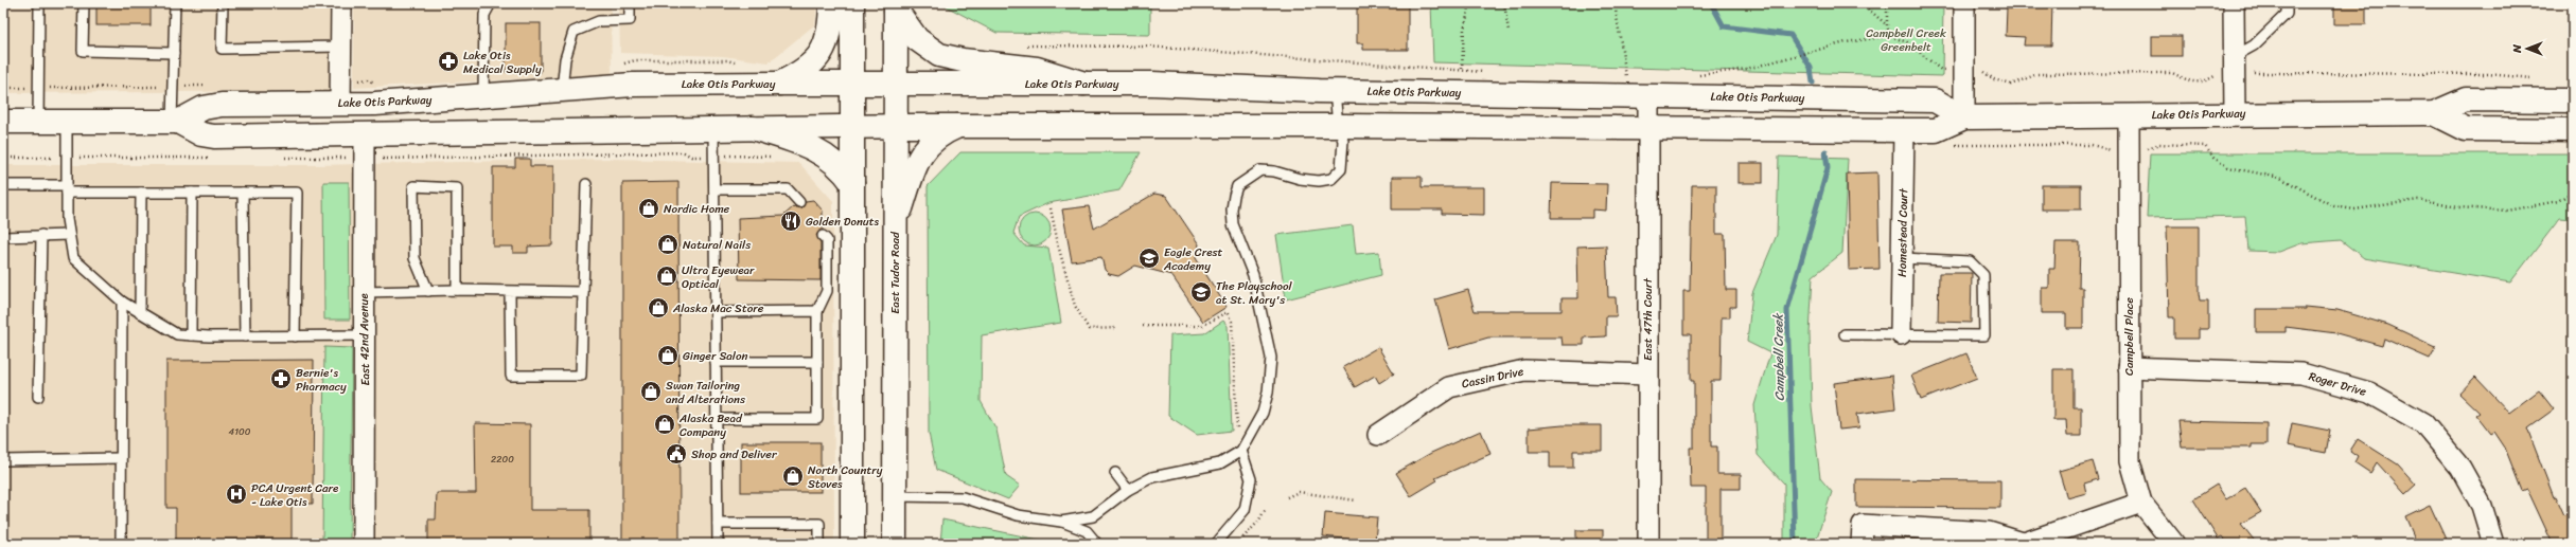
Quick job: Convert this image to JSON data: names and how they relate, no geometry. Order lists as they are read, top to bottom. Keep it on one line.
{"streets":{"main road":["Lake Otis Parkway","East Tudor Road"],"street":["Homestead Court","East 47th Court","Campbell Place","East 42nd Avenue","Cassin Drive","Roger Drive"]},"crossings":[["Lake Otis Parkway","Homestead Court"],["Lake Otis Parkway","East Tudor Road"],["Lake Otis Parkway","East 47th Court"],["Lake Otis Parkway","Campbell Place"],["Lake Otis Parkway","East 42nd Avenue"],["East 47th Court","Cassin Drive"],["Campbell Place","Roger Drive"]],"water":["Campbell Creek"],"parks":["Campbell Creek Greenbelt"],"places":{"pharmacy":["Lake Otis Medical Supply","Bernie's Pharmacy"],"shop":["Nordic Home","Natural Nails","Ultra Eyewear Optical","Alaska Mac Store","Ginger Salon","Swan Tailoring and Alterations","Alaska Bead Company","North Country Stoves"],"restaurant":["Golden Donuts"],"school or university":["Eagle Crest Academy","The Playschool at St. Mary's"],"public building":["Shop and Deliver"],"hospital":["PCA Urgent Care - Lake Otis"]},"house_numbers":["4100","2200"],"north":"left"}
